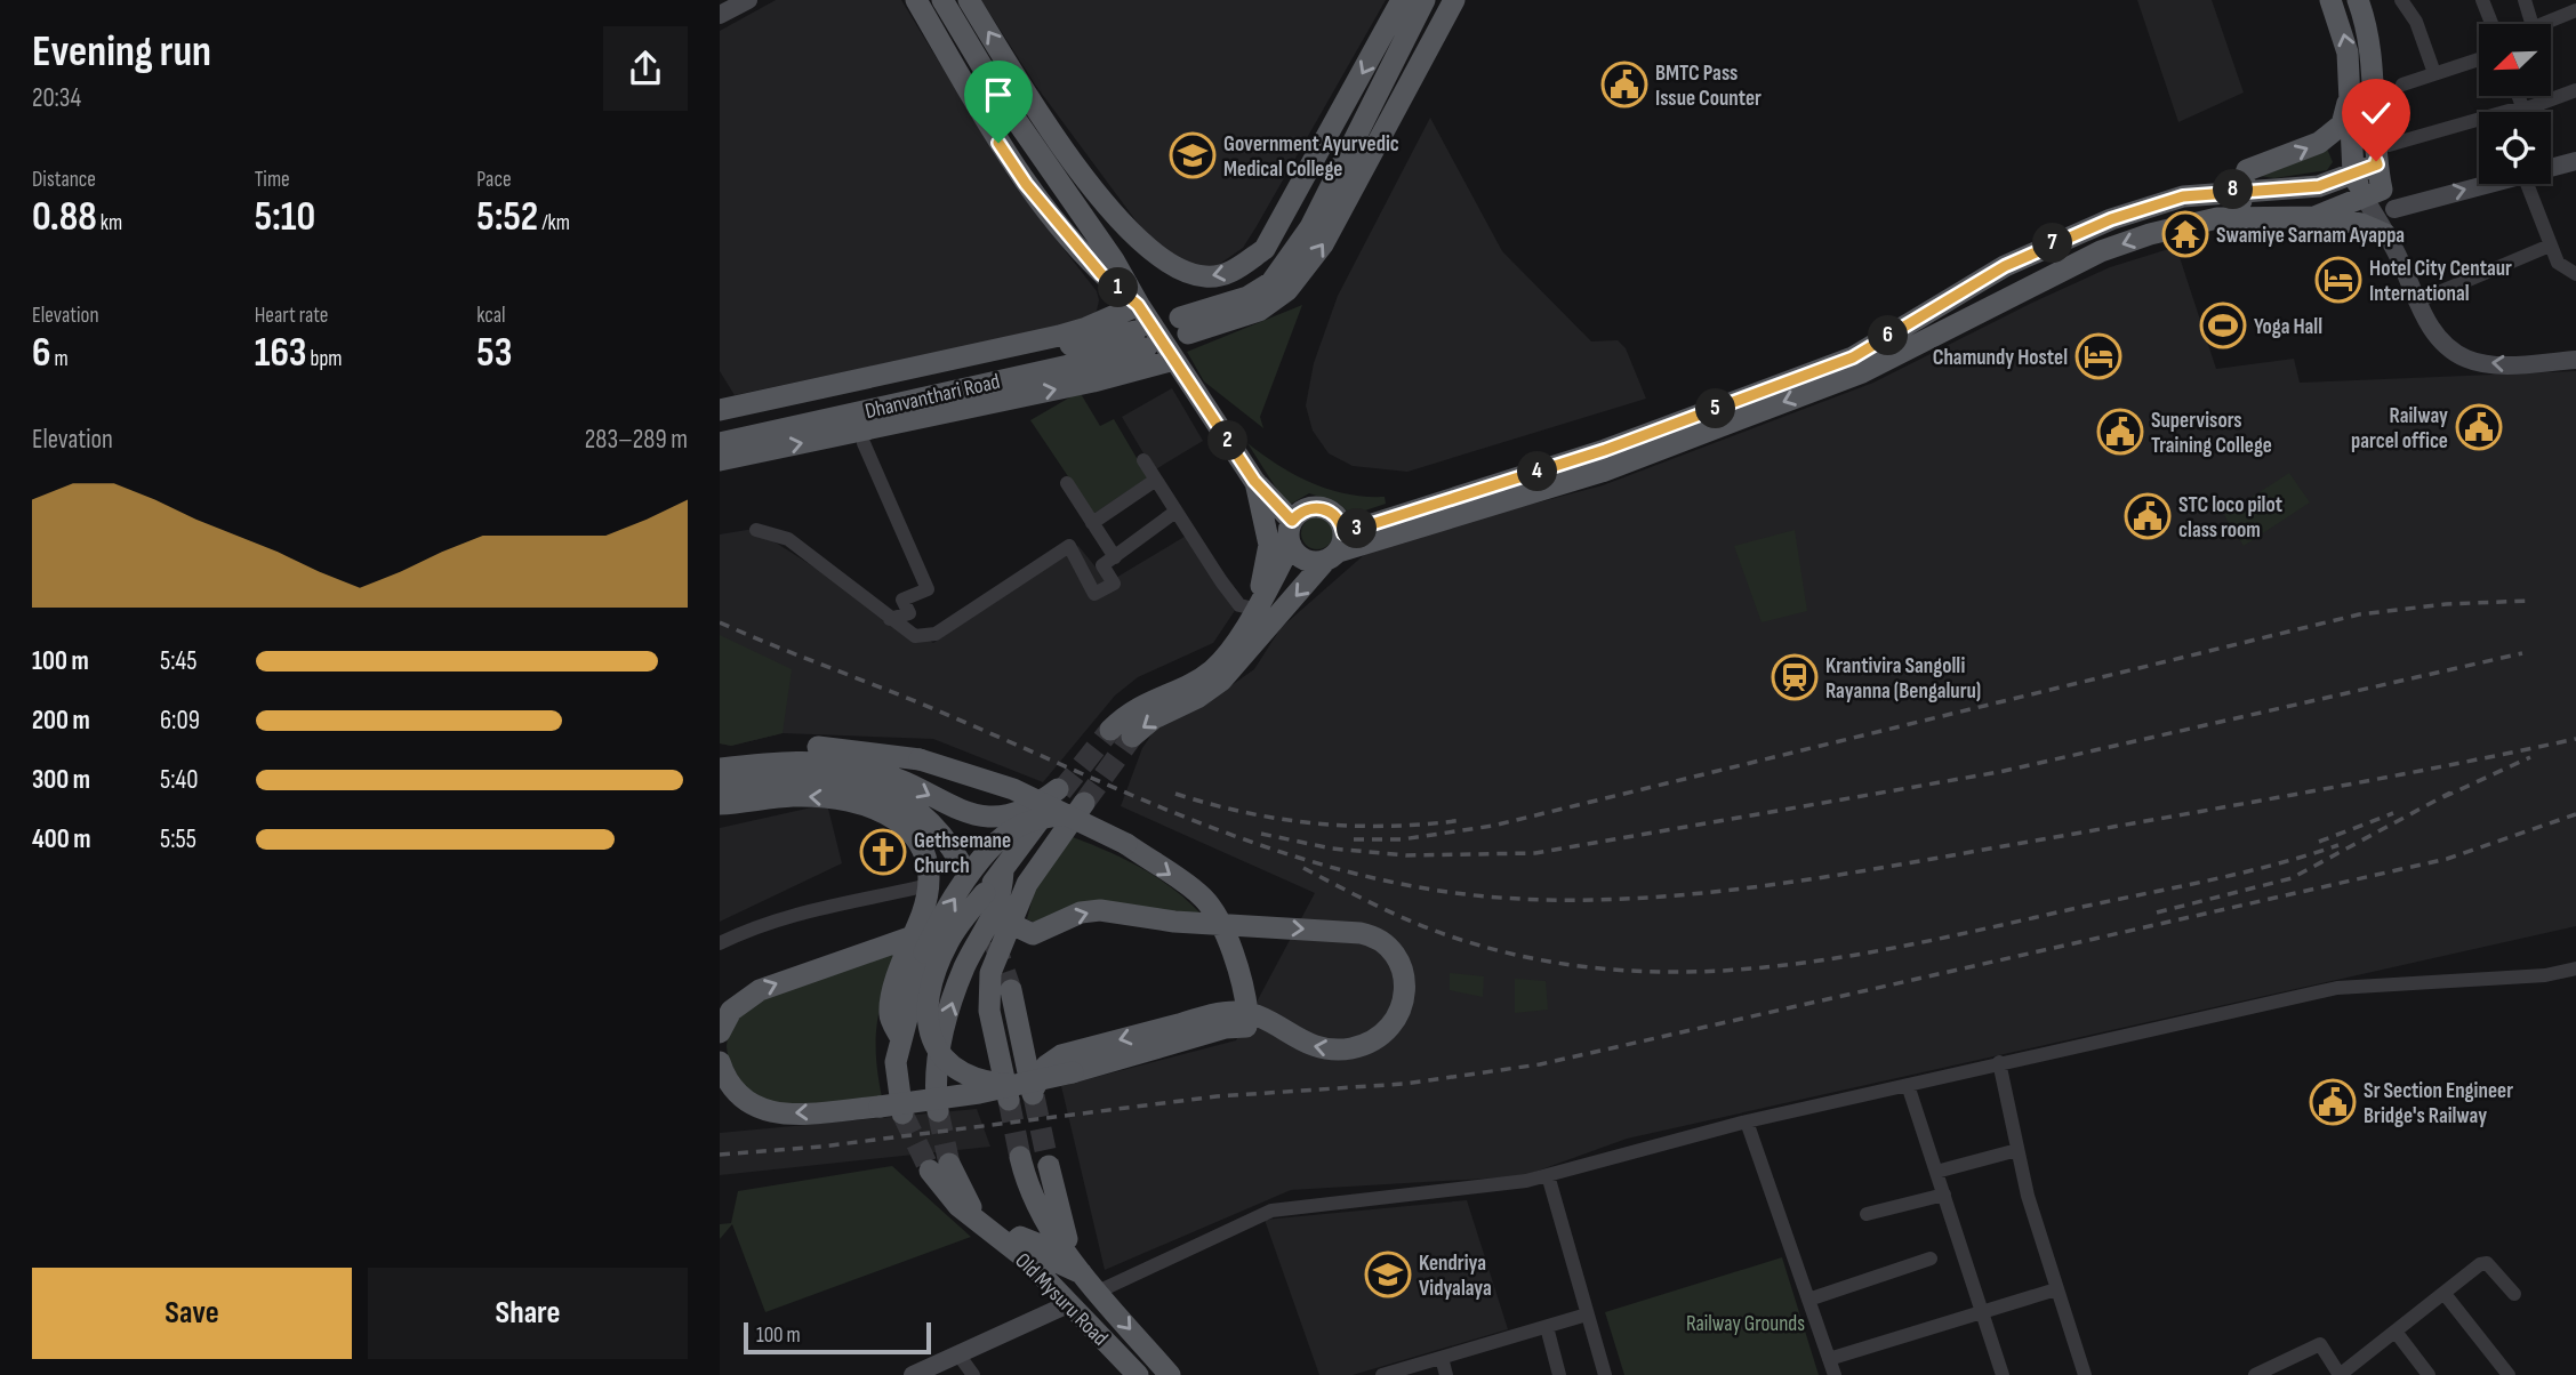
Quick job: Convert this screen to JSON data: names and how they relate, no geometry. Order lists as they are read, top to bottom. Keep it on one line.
{"streets":{"main road":["Dhanvanthari Road","Old Mysuru Road"]},"parks":["Railway Grounds"],"places":{"public building":["BMTC Pass Issue Counter","Railway parcel office","Supervisors Training College","STC loco pilot class room","Sr Section Engineer Bridge's Railway"],"school or university":["Government Ayurvedic Medical College","Kendriya Vidyalaya"],"temple":["Swamiye Sarnam Ayappa"],"hotel":["Hotel City Centaur International","Chamundy Hostel"],"sports":["Yoga Hall"],"station":["Krantivira Sangolli Rayanna (Bengaluru)"],"church":["Gethsemane Church"]},"scale_bar":"100 m","north":"bottom left","page":{"heading":["Evening run","20:34"],"stats":[["Distance","0.88 km"],["Time","5:10"],["Pace","5:52 /km"],["Elevation","6 m"],["Heart rate","163 bpm"],["kcal","53"]],"pins":["8","7","1","6","5","2","4","3"],"chart":["Elevation","283–289 m"],"list":[{"name":"100 m","note":"5:45"},{"name":"200 m","note":"6:09"},{"name":"300 m","note":"5:40"},{"name":"400 m","note":"5:55"}],"buttons":["Save","Share"],"scale":"100 m"}}
